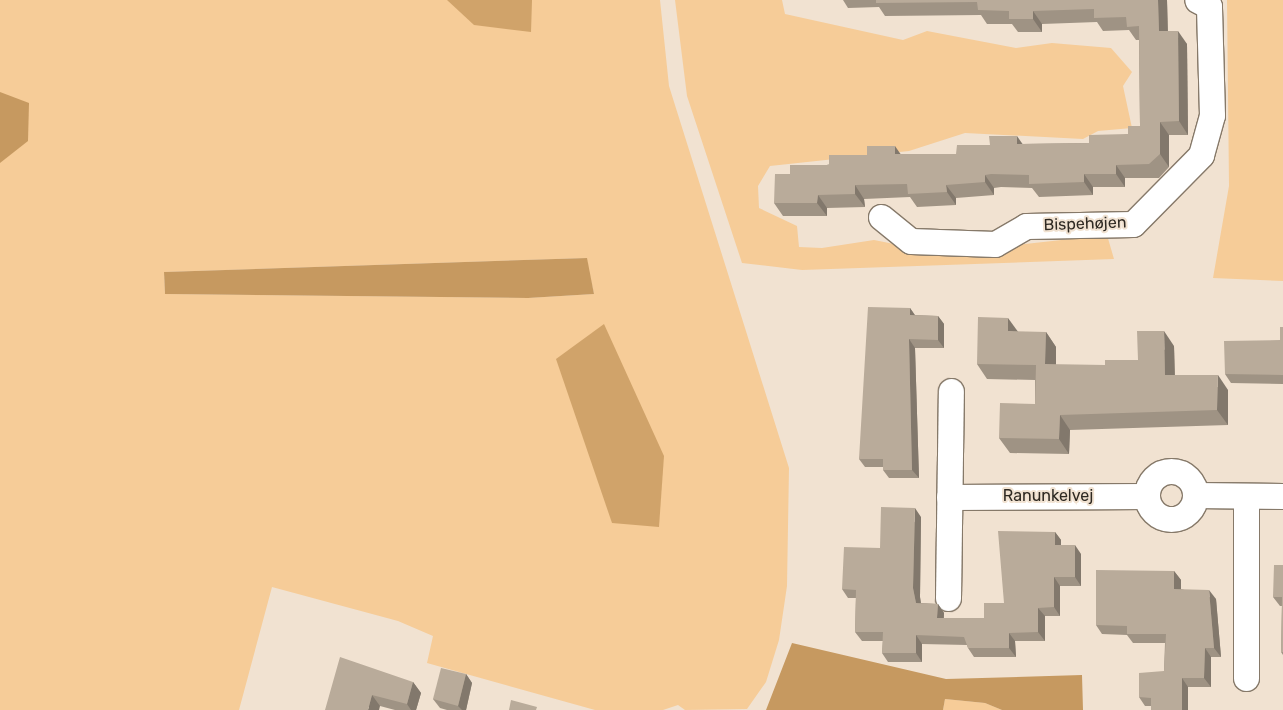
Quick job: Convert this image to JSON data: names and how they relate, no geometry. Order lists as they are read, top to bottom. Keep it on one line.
{"streets":{"street":["Bispehøjen","Ranunkelvej"]}}
